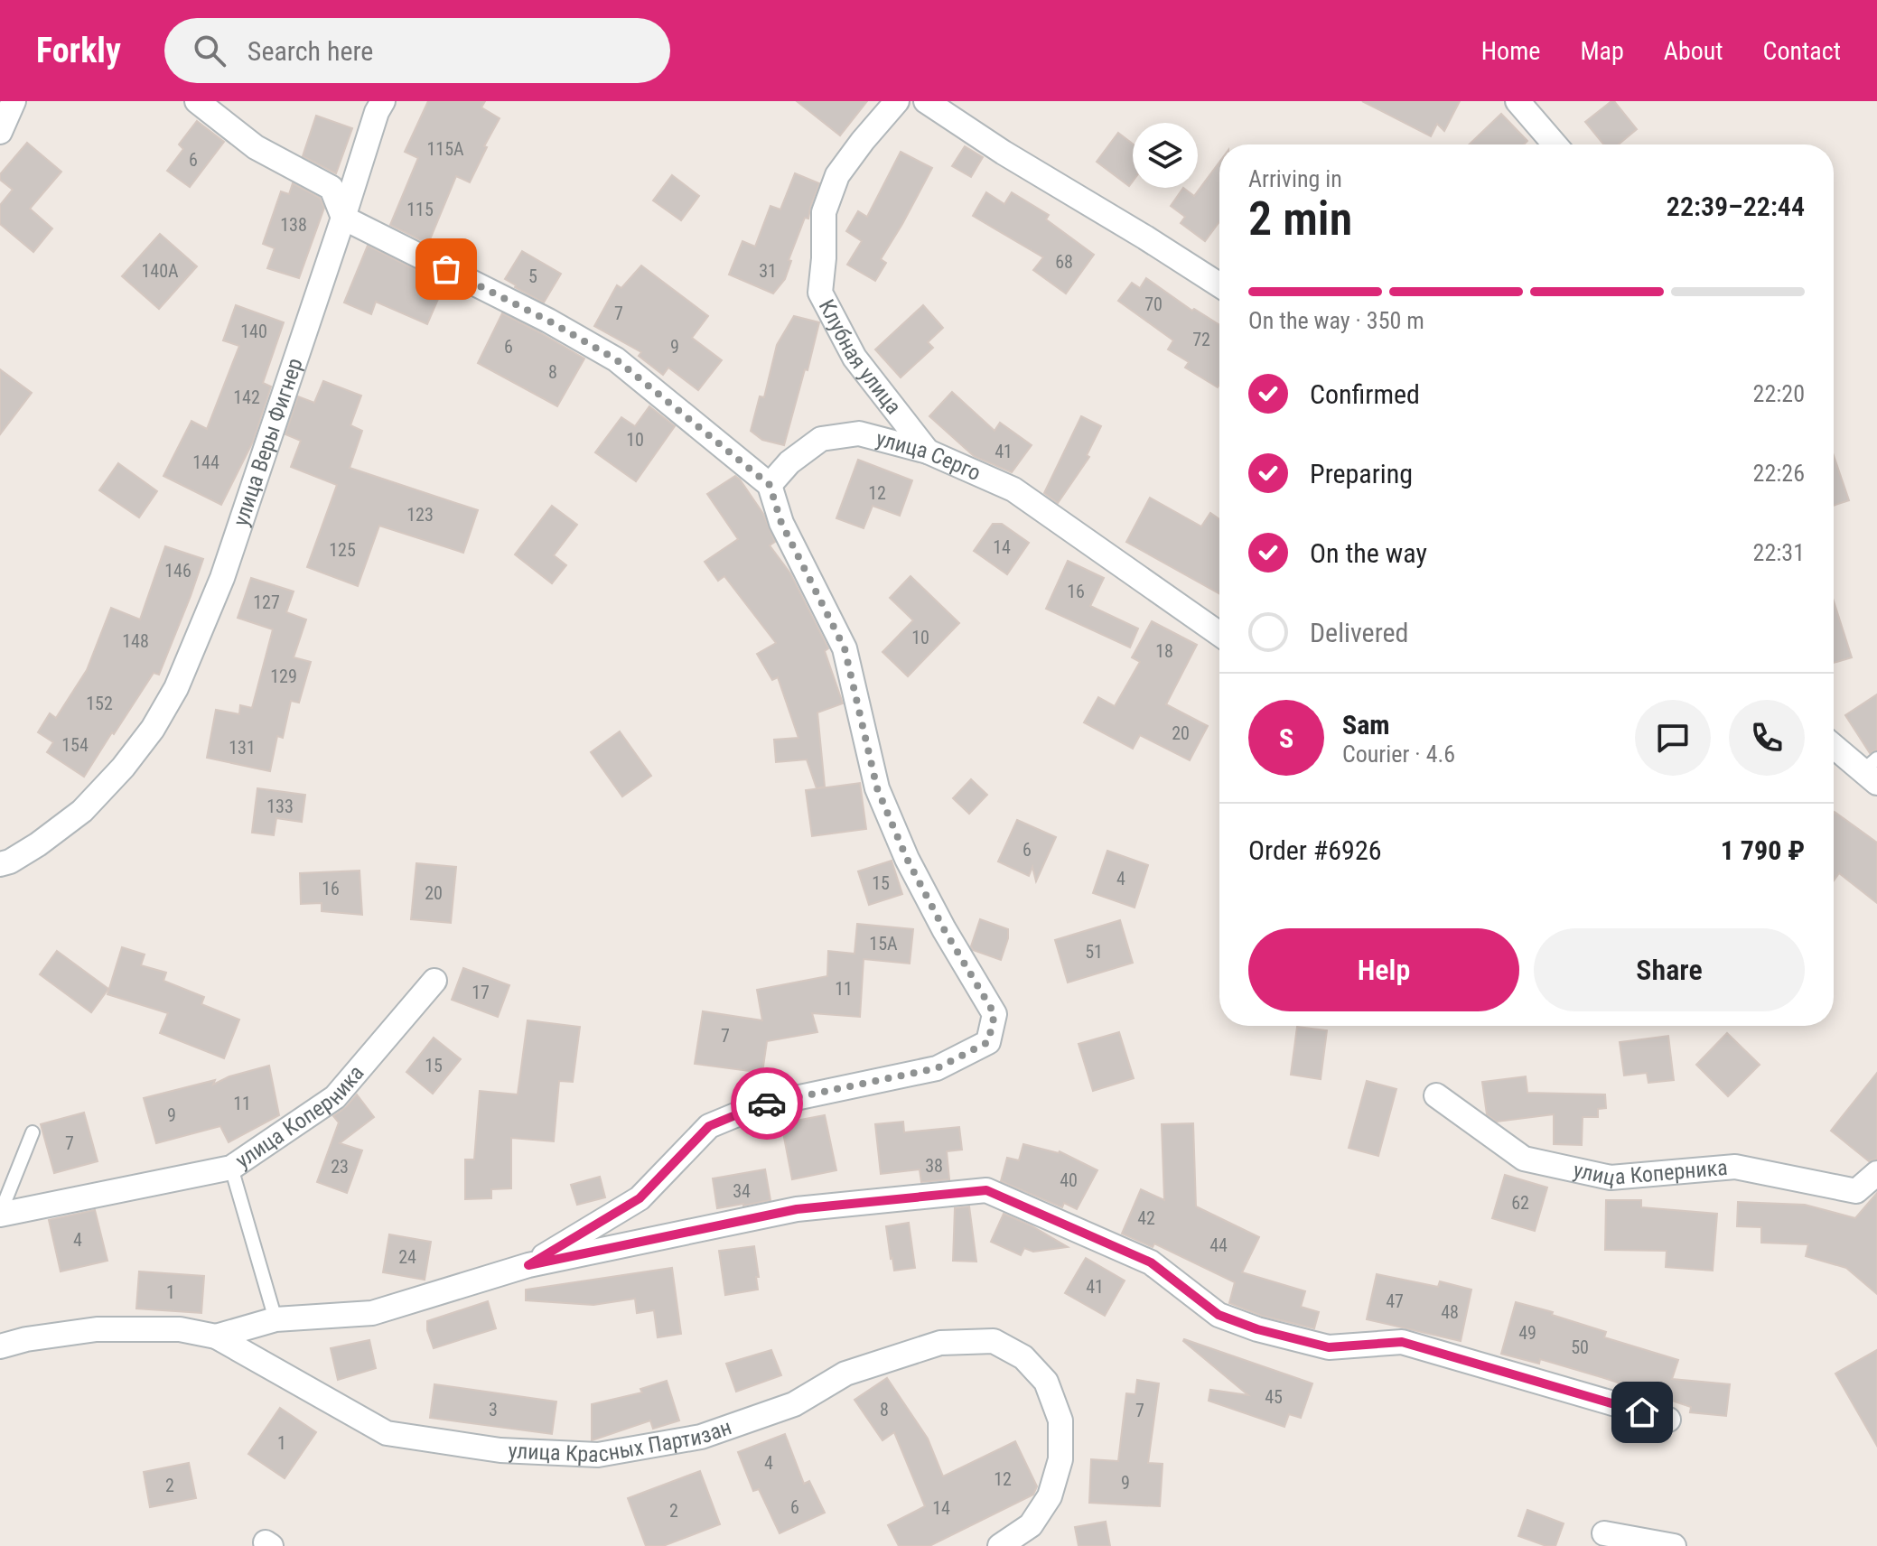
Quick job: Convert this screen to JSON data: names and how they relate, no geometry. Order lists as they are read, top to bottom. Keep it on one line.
{"streets":{"street":["Клубная улица","улица Веры Фигнер","улица Серго","улица Коперника","улица Красных Партизан"]},"crossings":[["Клубная улица","улица Серго"]],"house_numbers":["115А","6","115","138","68","140А","31","5","70","7","140","72","6","9","8","142","10","41","144","12","123","14","125","146","16","127","10","148","18","129","152","20","154","131","133","6","4","15","16","20","15А","51","11","17","7","15","11","9","7","38","23","40","34","62","42","4","44","24","41","1","47","48","49","50","45","3","8","7","1","4","12","9","2","6","14","2"],"page":{"header":"Forkly","search":"Search here","nav":["Home","Map","About","Contact"],"heading":["2 min","Arriving in","22:39–22:44"],"panel":["Sam","Courier · 4.6","Order #6926","1 790 ₽"],"bar":"On the way · 350 m","list":[["Confirmed","22:20"],["Preparing","22:26"],["On the way","22:31"],"Delivered"],"round":"S","buttons":["Help","Share"]}}
